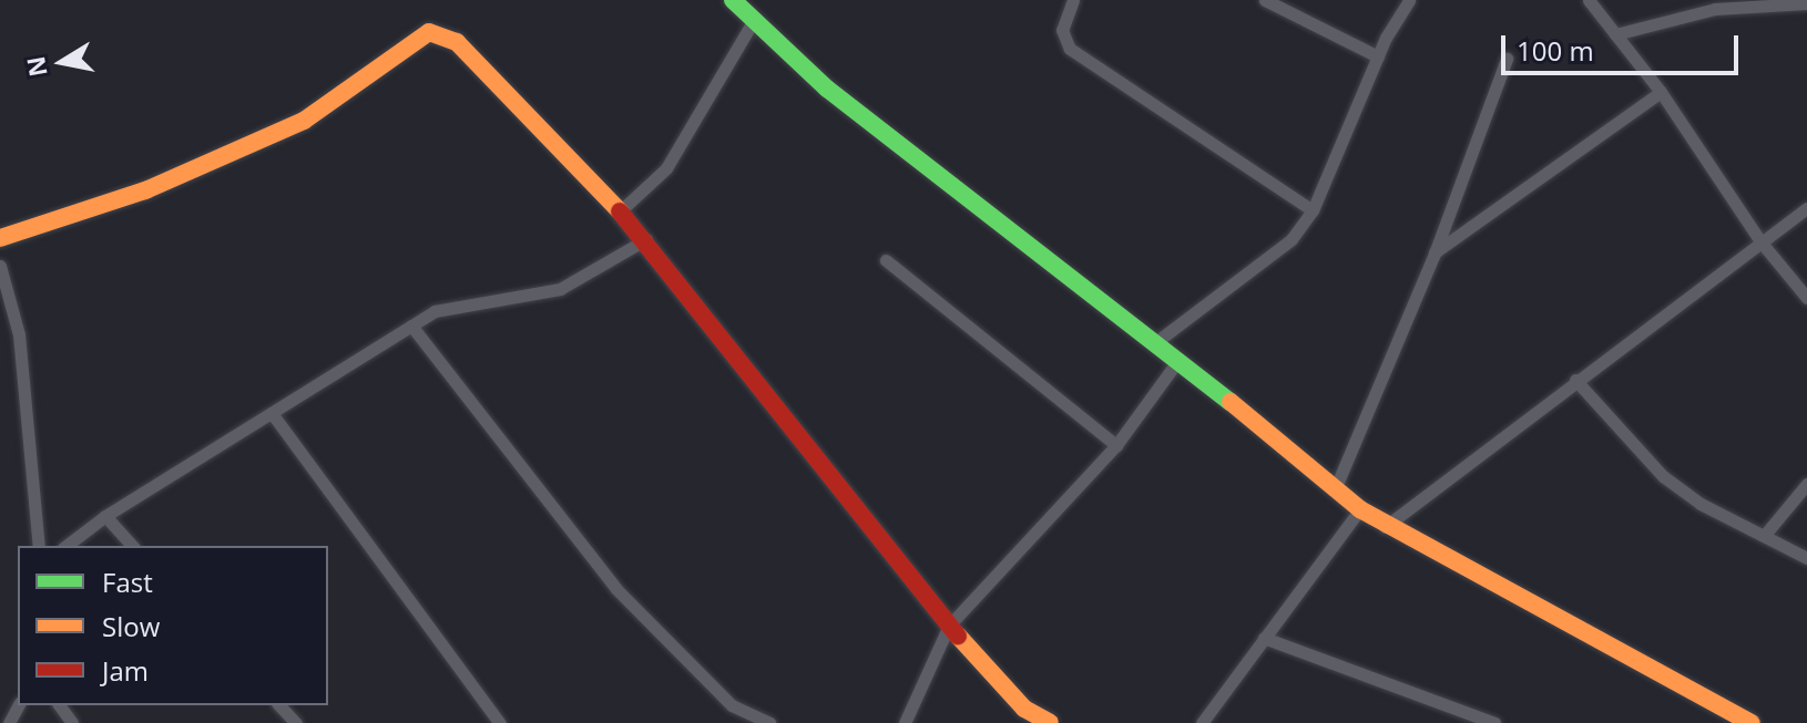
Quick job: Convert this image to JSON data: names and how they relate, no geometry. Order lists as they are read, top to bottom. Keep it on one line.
{"legend":["Fast","Slow","Jam"],"scale_bar":"100 m","north":"left"}
